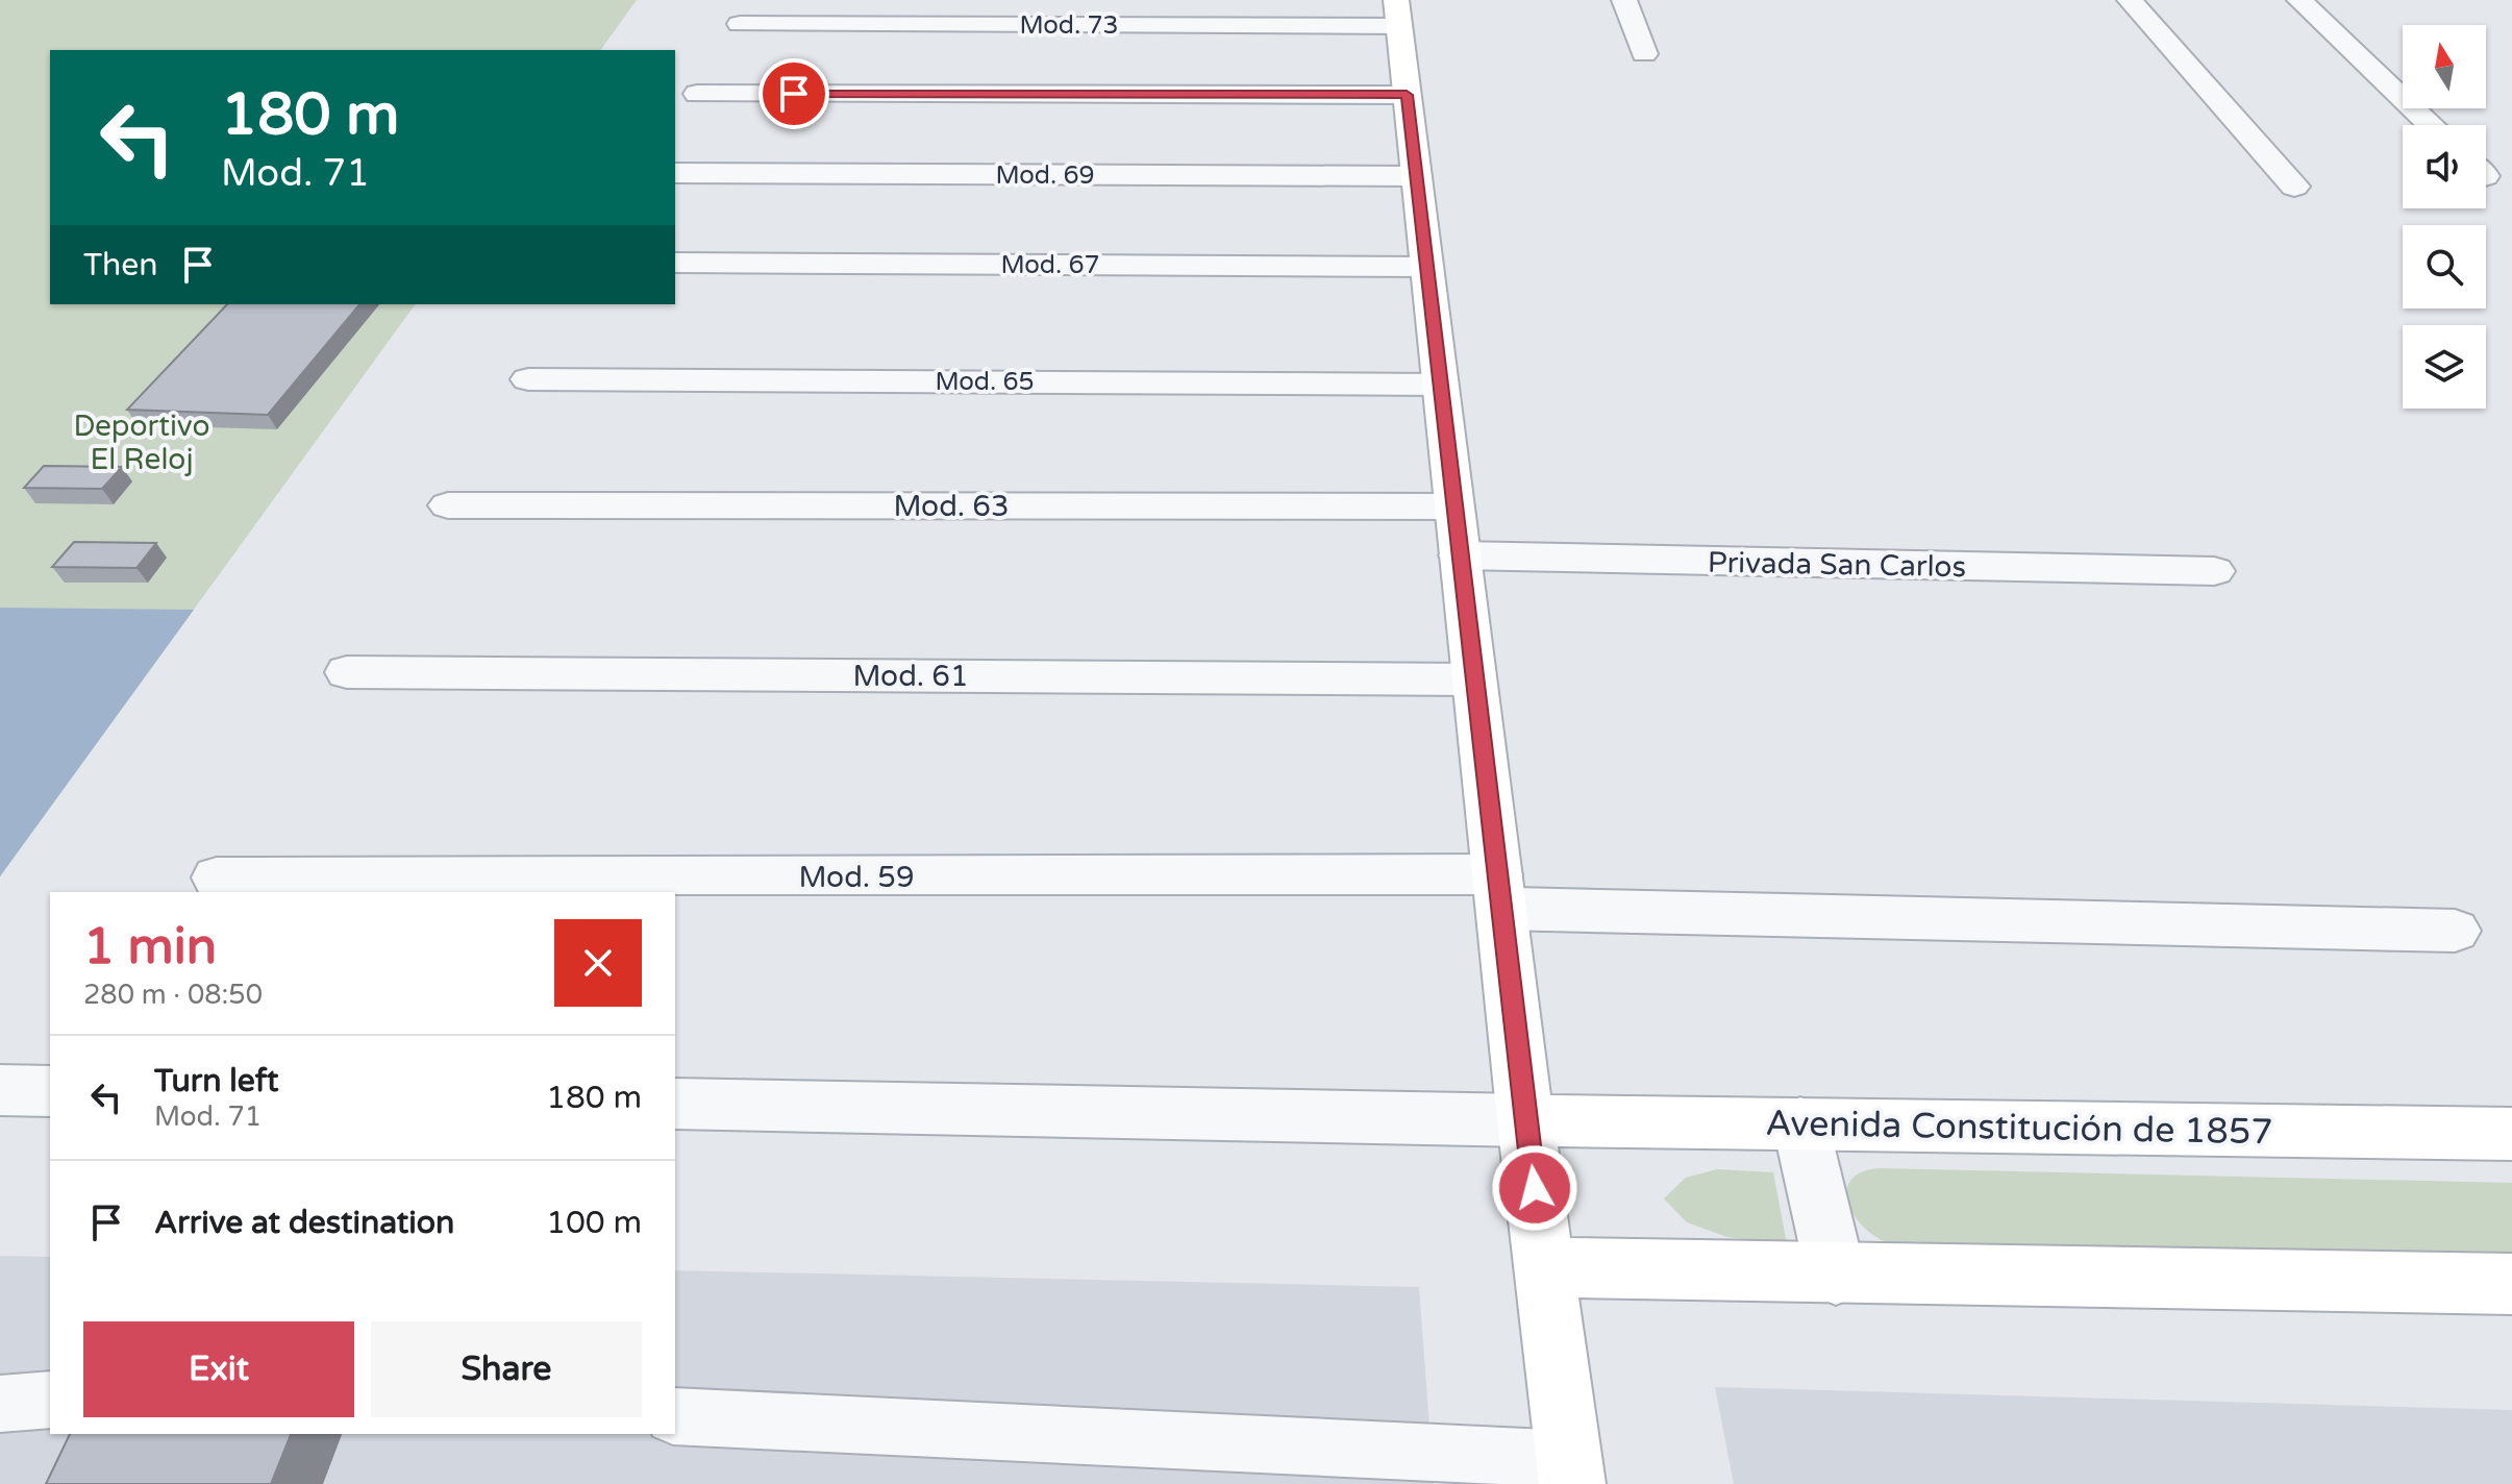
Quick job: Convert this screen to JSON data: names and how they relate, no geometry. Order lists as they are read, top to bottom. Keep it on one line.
{"streets":{"main road":["Avenida Constitución de 1857"],"street":["Mod. 73","Mod. 69","Mod. 67","Mod. 65","Mod. 63","Privada San Carlos","Mod. 61","Mod. 59"]},"parks":["Deportivo El Reloj"],"north":"top","page":{"turn":["180 m","Mod. 71"],"then":"Then","heading":["1 min","280 m · 08:50"],"list":[{"name":"Turn left","note":"Mod. 71","value":"180 m"},{"name":"Arrive at destination","value":"100 m"}],"buttons":["Exit","Share"]}}
